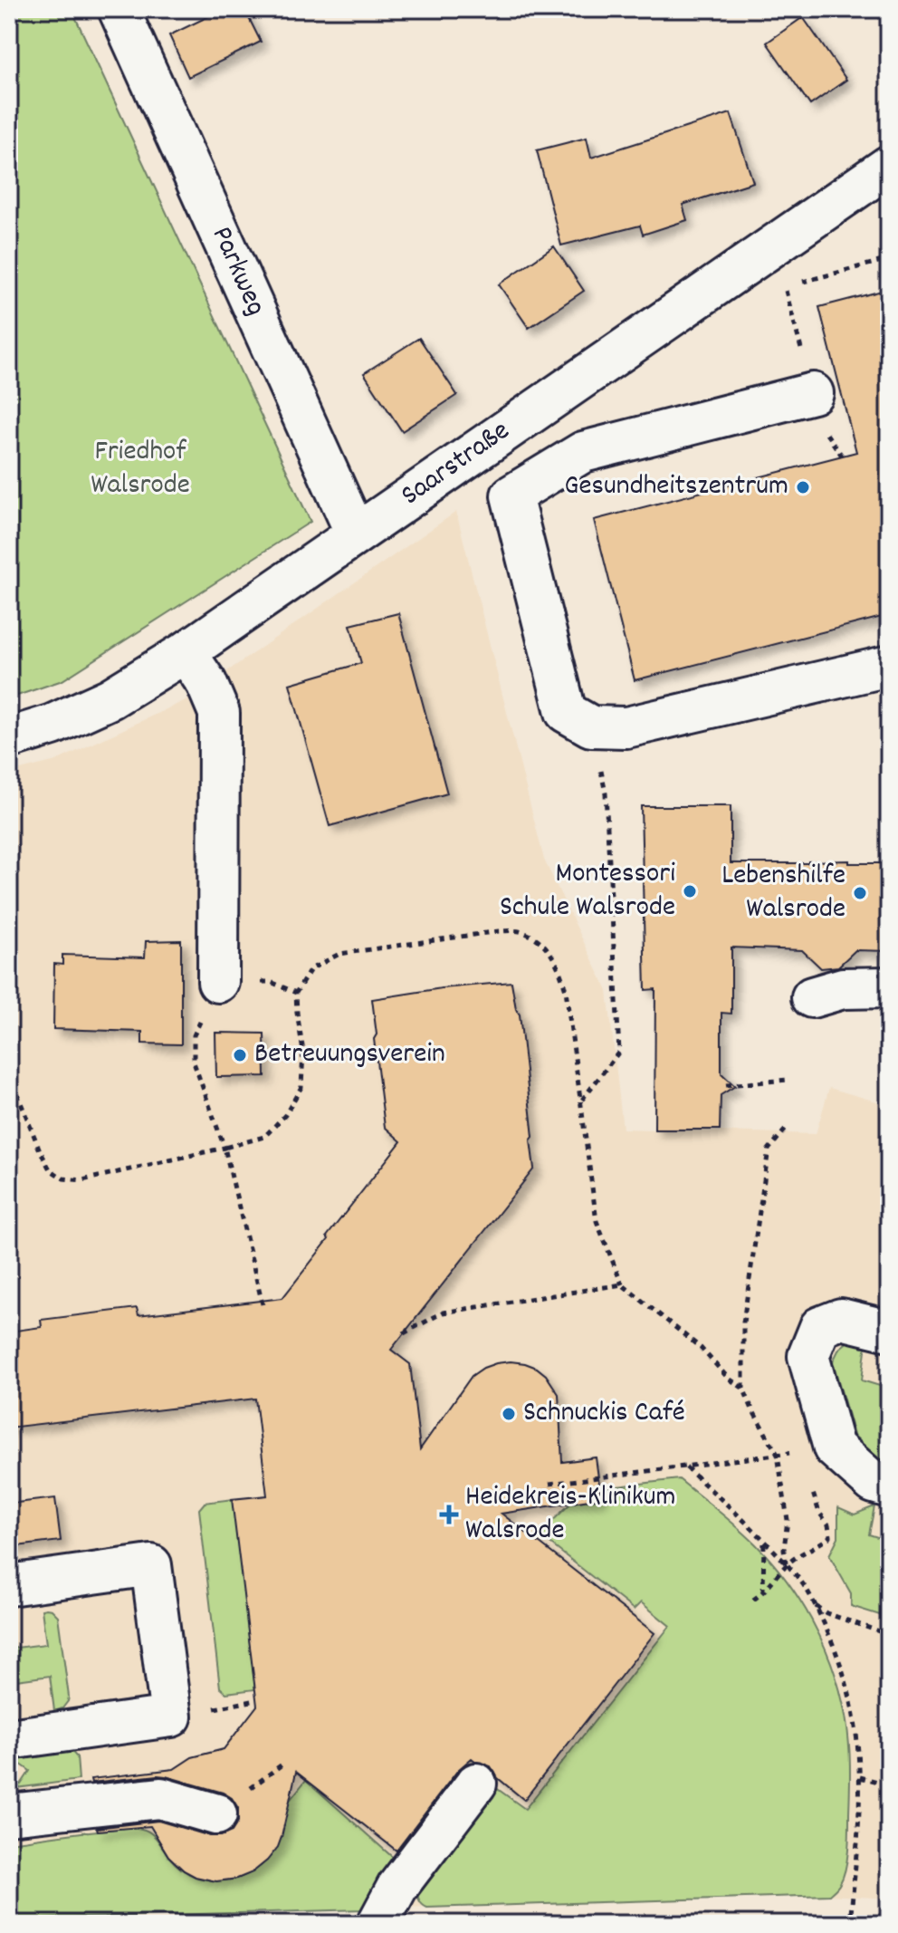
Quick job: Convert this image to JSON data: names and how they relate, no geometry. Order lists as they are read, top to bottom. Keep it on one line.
{"streets":{"street":["Parkweg","Saarstraße"]},"crossings":[["Parkweg","Saarstraße"]],"parks":["Friedhof Walsrode"],"places":{"other":["Gesundheitszentrum","Montessori Schule Walsrode","Lebenshilfe Walsrode","Betreuungsverein","Schnuckis Café"],"health":["Heidekreis-Klinikum Walsrode"]}}
